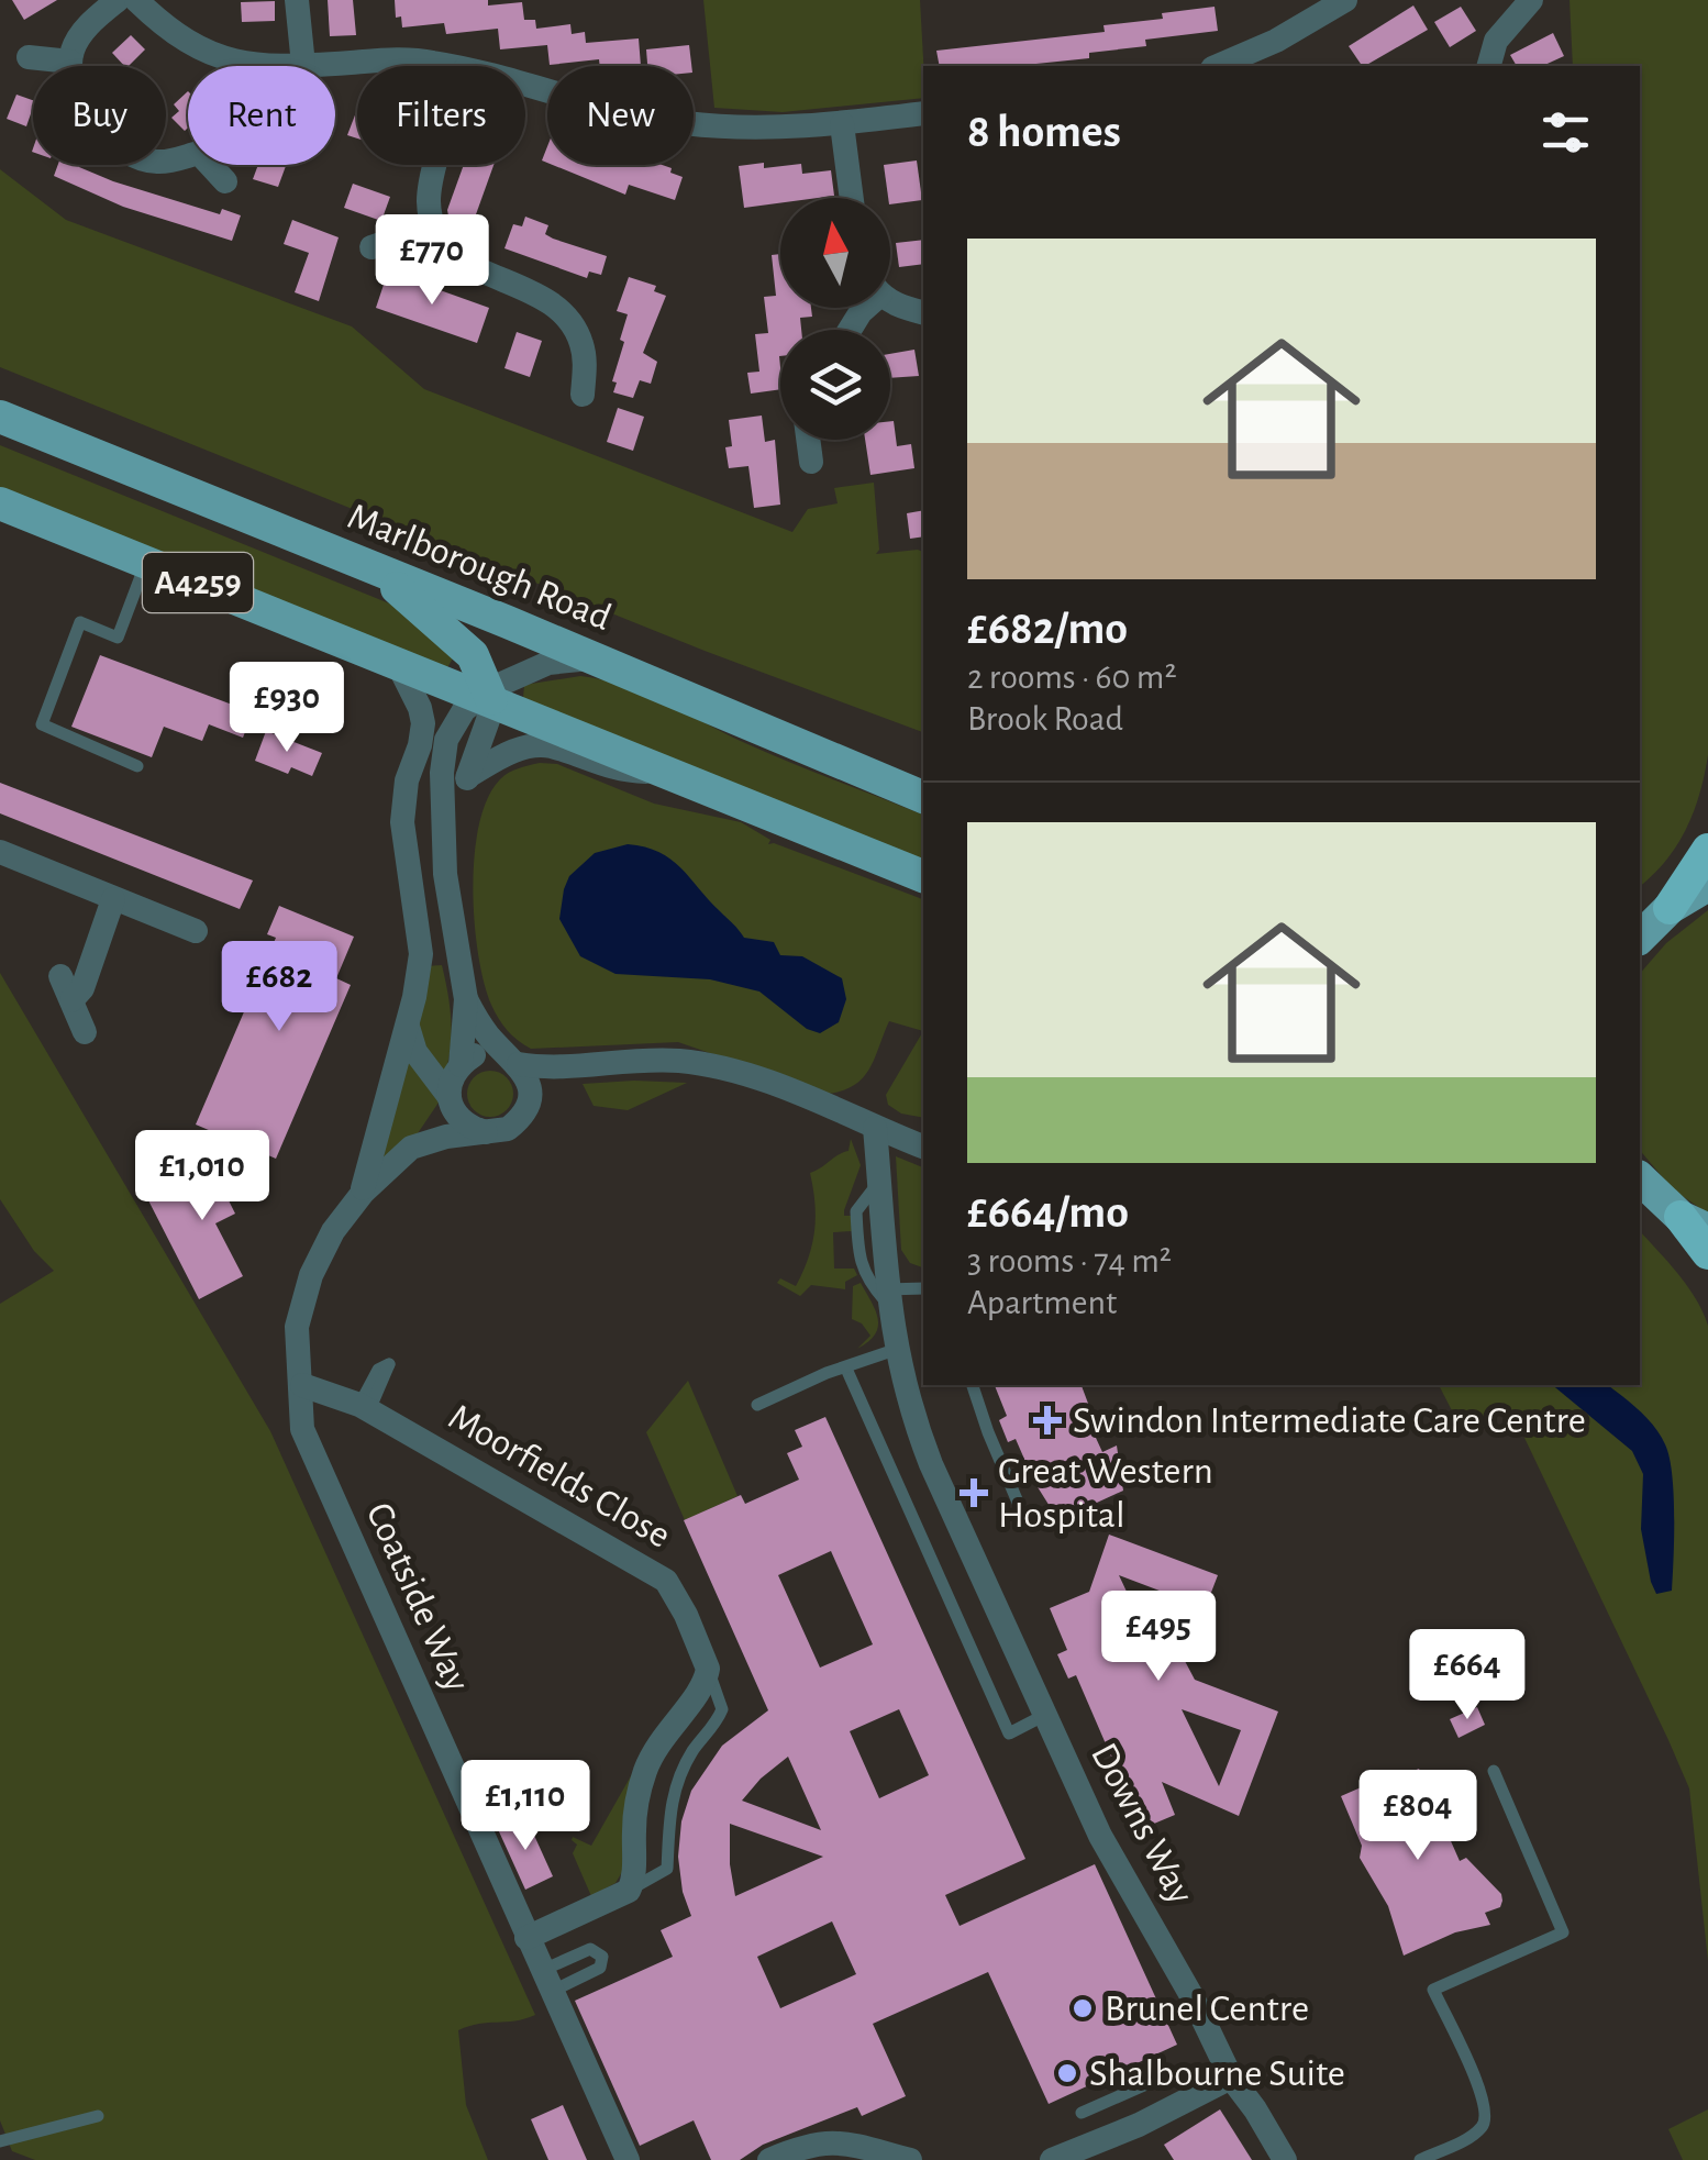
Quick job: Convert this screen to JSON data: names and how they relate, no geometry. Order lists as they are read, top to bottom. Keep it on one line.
{"streets":{"main road":["Marlborough Road","A4259"],"street":["Moorfields Close","Coatside Way","Downs Way"]},"crossings":[["Moorfields Close","Coatside Way"]],"places":{"health":["Swindon Intermediate Care Centre","Great Western Hospital"],"other":["Brunel Centre","Shalbourne Suite"]},"north":"top","page":{"chip":["Buy","Rent","Filters","New"],"heading":"8 homes","list":[{"name":"£682/mo","note":"2 rooms · 60 m² · Brook Road"},{"name":"£664/mo","note":"3 rooms · 74 m² · Apartment"}],"price":["£770","£930","£682","£1,010","£495","£664","£1,110","£804"]}}
